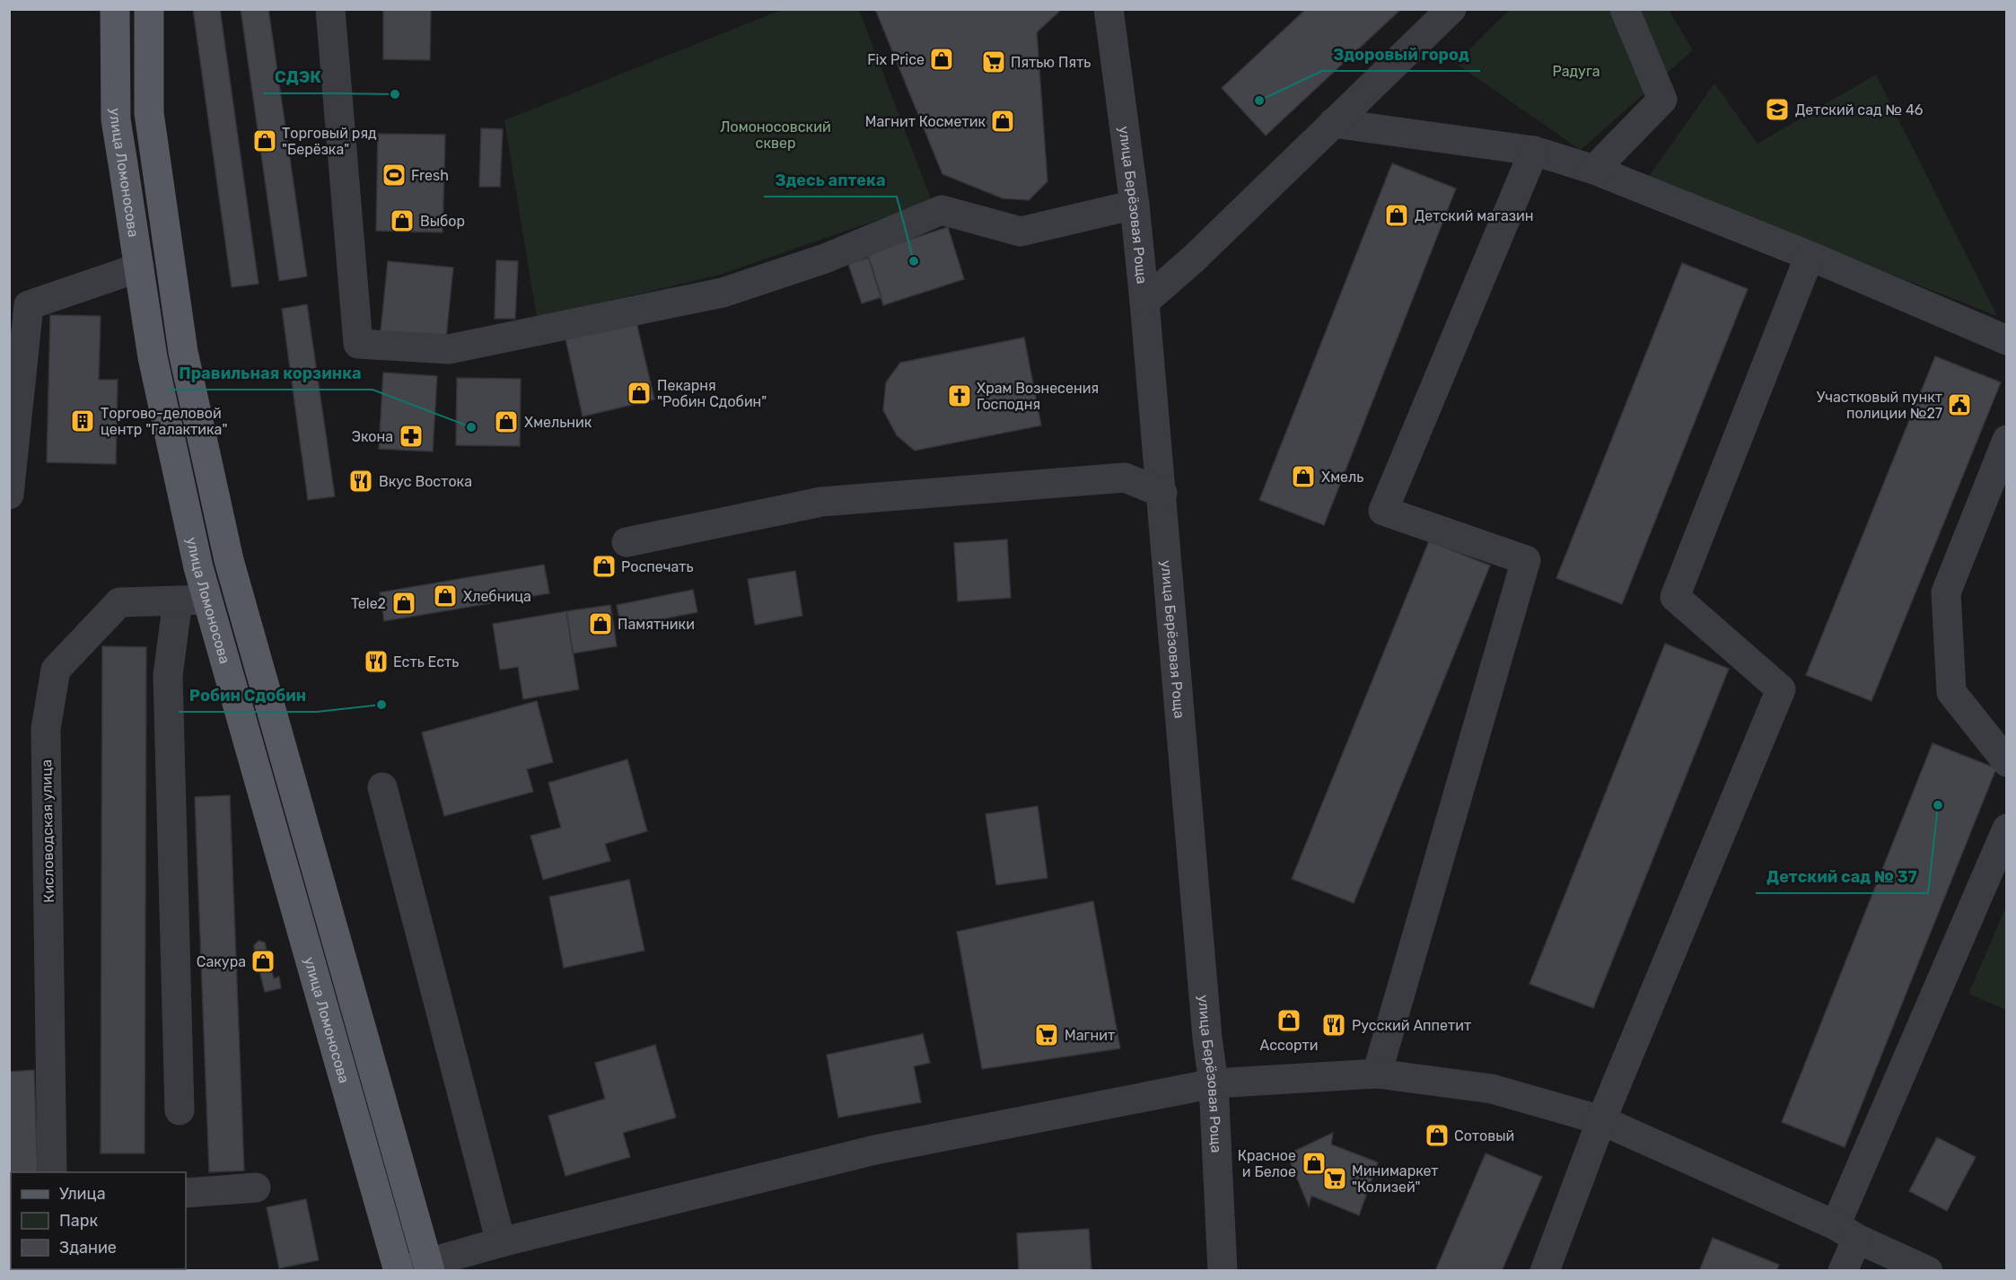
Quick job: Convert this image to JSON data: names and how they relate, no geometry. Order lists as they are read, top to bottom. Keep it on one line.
{"streets":{"main road":["улица Ломоносова"],"street":["улица Берёзовая Роща","Кисловодская улица"]},"crossings":[["улица Ломоносова","Кисловодская улица"]],"parks":["Радуга","Ломоносовский сквер"],"places":{"shop":["Fix Price","Магнит Косметик","Торговый ряд \"Берёзка\"","Детский магазин","Выбор","Пекарня \"Робин Сдобин\"","Хмельник","Хмель","Роспечать","Хлебница","Tele2","Памятники","Сакура","Ассорти","Сотовый","Красное и Белое"],"supermarket":["Пятью Пять","Магнит","Минимаркет \"Колизей\""],"other":["СДЭК","Здоровый город","Здесь аптека","Правильная корзинка","Робин Сдобин","Детский сад № 37"],"school or university":["Детский сад № 46"],"sports":["Fresh"],"church":["Храм Вознесения Господня"],"public building":["Участковый пункт полиции №27"],"building":["Торгово-деловой центр \"Галактика\""],"pharmacy":["Экона"],"restaurant":["Вкус Востока","Есть Есть","Русский Аппетит"]},"legend":["Улица","Парк","Здание"]}
